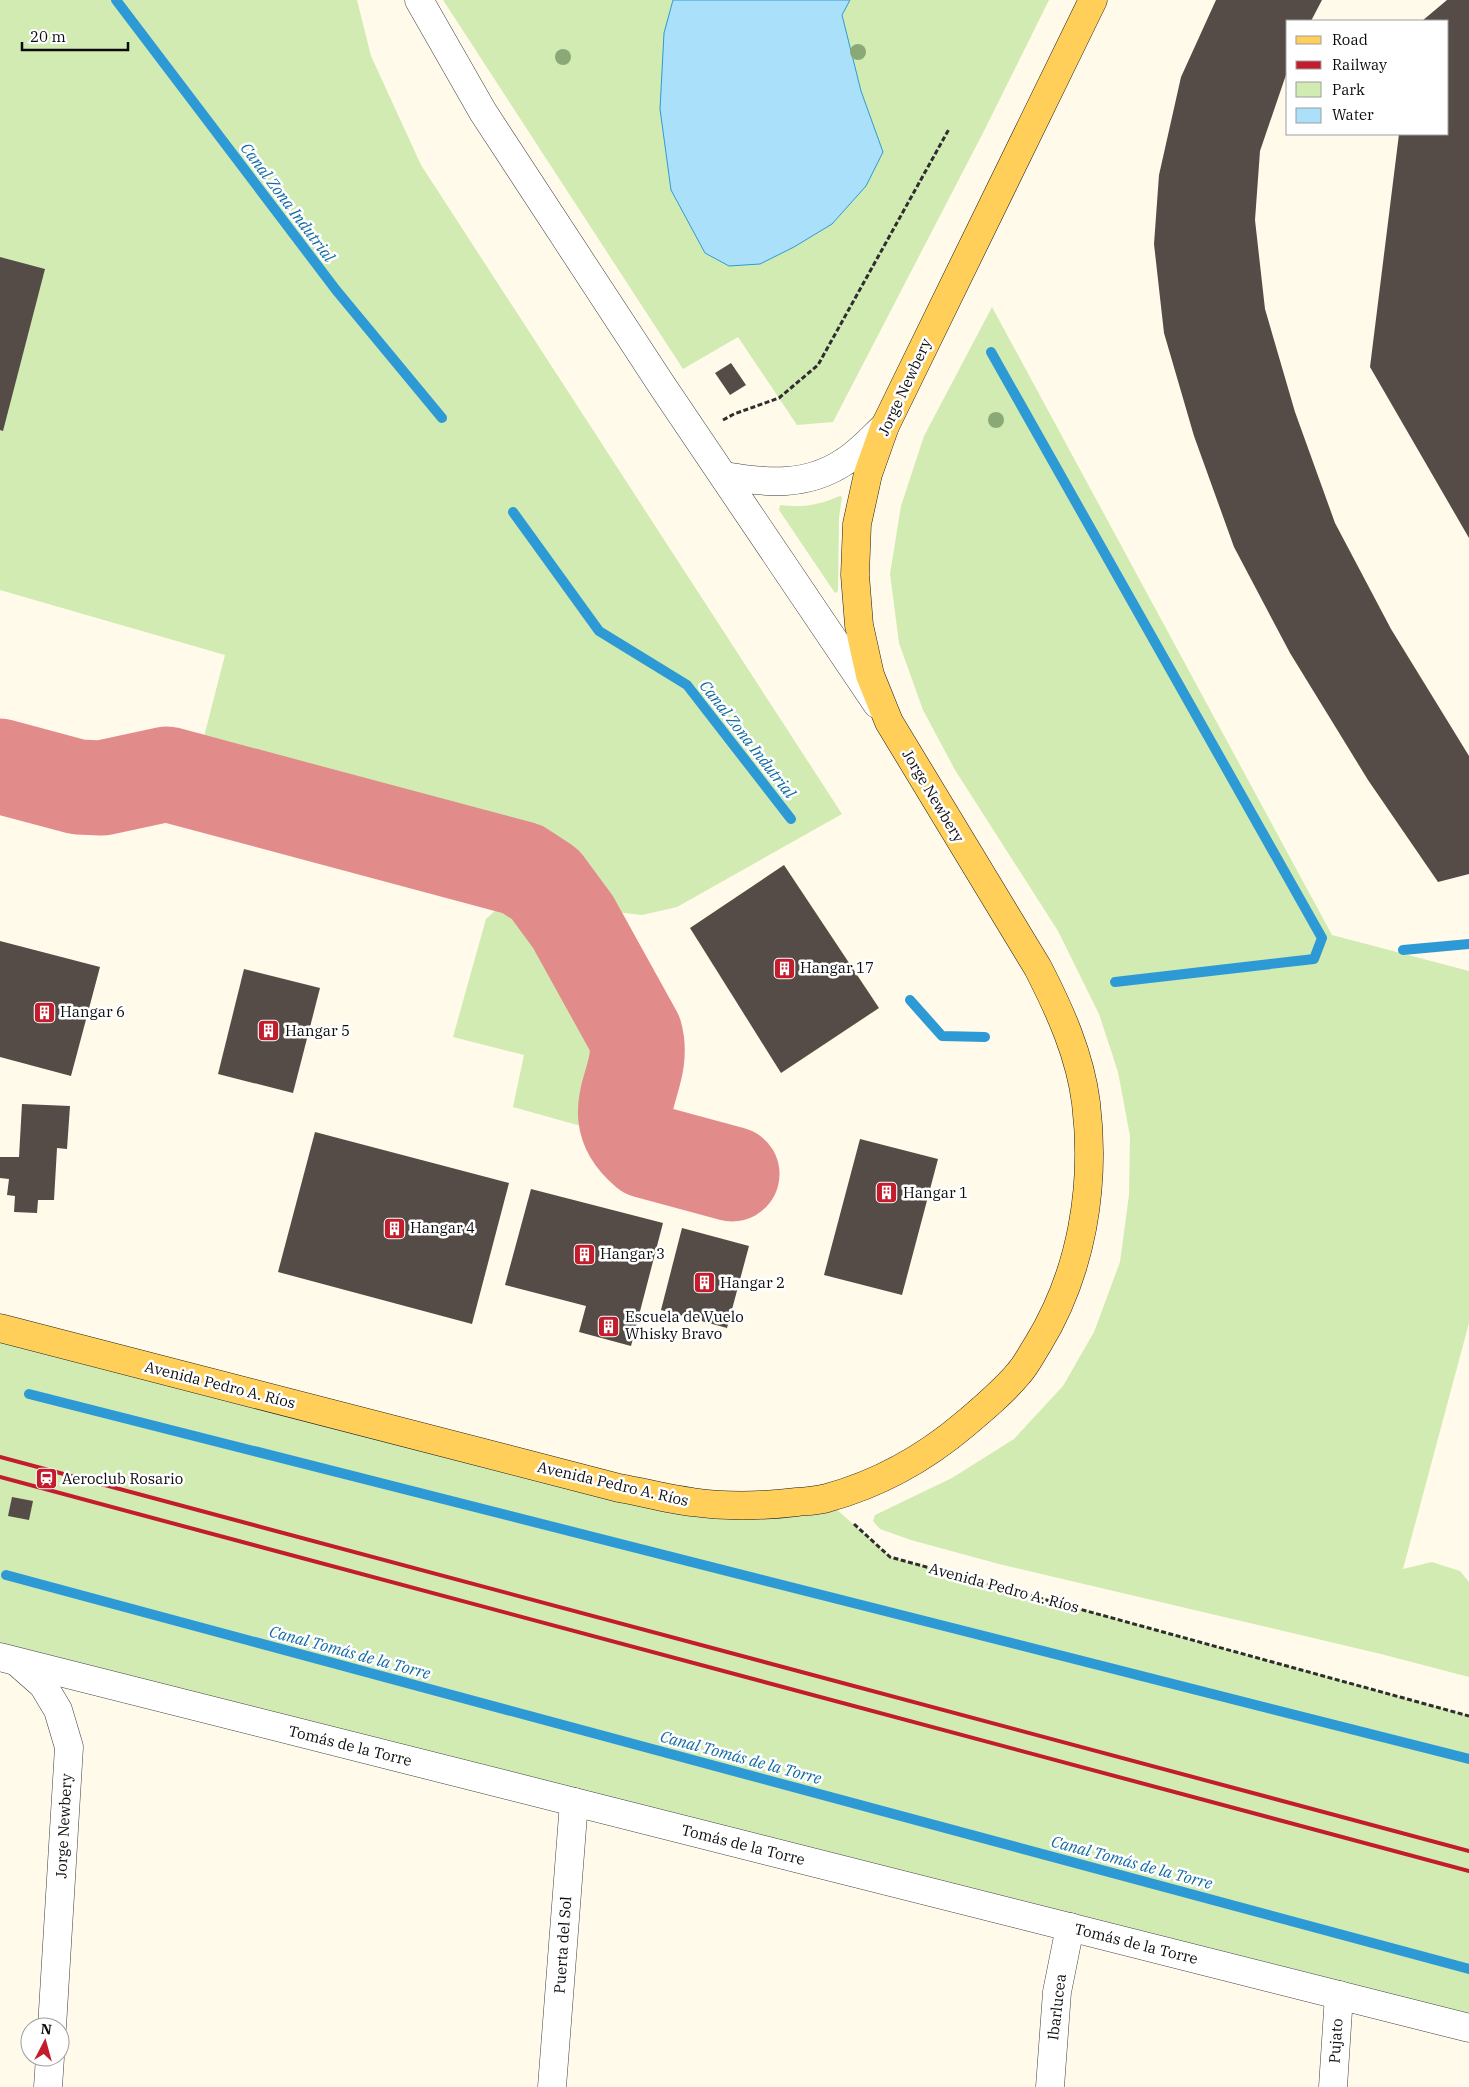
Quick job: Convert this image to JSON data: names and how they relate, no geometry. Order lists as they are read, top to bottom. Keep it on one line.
{"streets":{"main road":["Jorge Newbery","Avenida Pedro A. Ríos"],"street":["Tomás de la Torre","Puerta del Sol","Ibarlucea","Pujato"]},"crossings":[["Jorge Newbery","Avenida Pedro A. Ríos"],["Jorge Newbery","Tomás de la Torre"],["Tomás de la Torre","Puerta del Sol"],["Tomás de la Torre","Ibarlucea"],["Tomás de la Torre","Pujato"]],"water":["Canal Zona Indutrial","Canal Tomás de la Torre"],"places":{"building":["Hangar 17","Hangar 6","Hangar 5","Hangar 1","Hangar 4","Hangar 3","Hangar 2","Escuela de Vuelo Whisky Bravo"],"station":["Aeroclub Rosario"]},"legend":["Road","Railway","Park","Water"],"scale_bar":"20 m","north":"top"}
